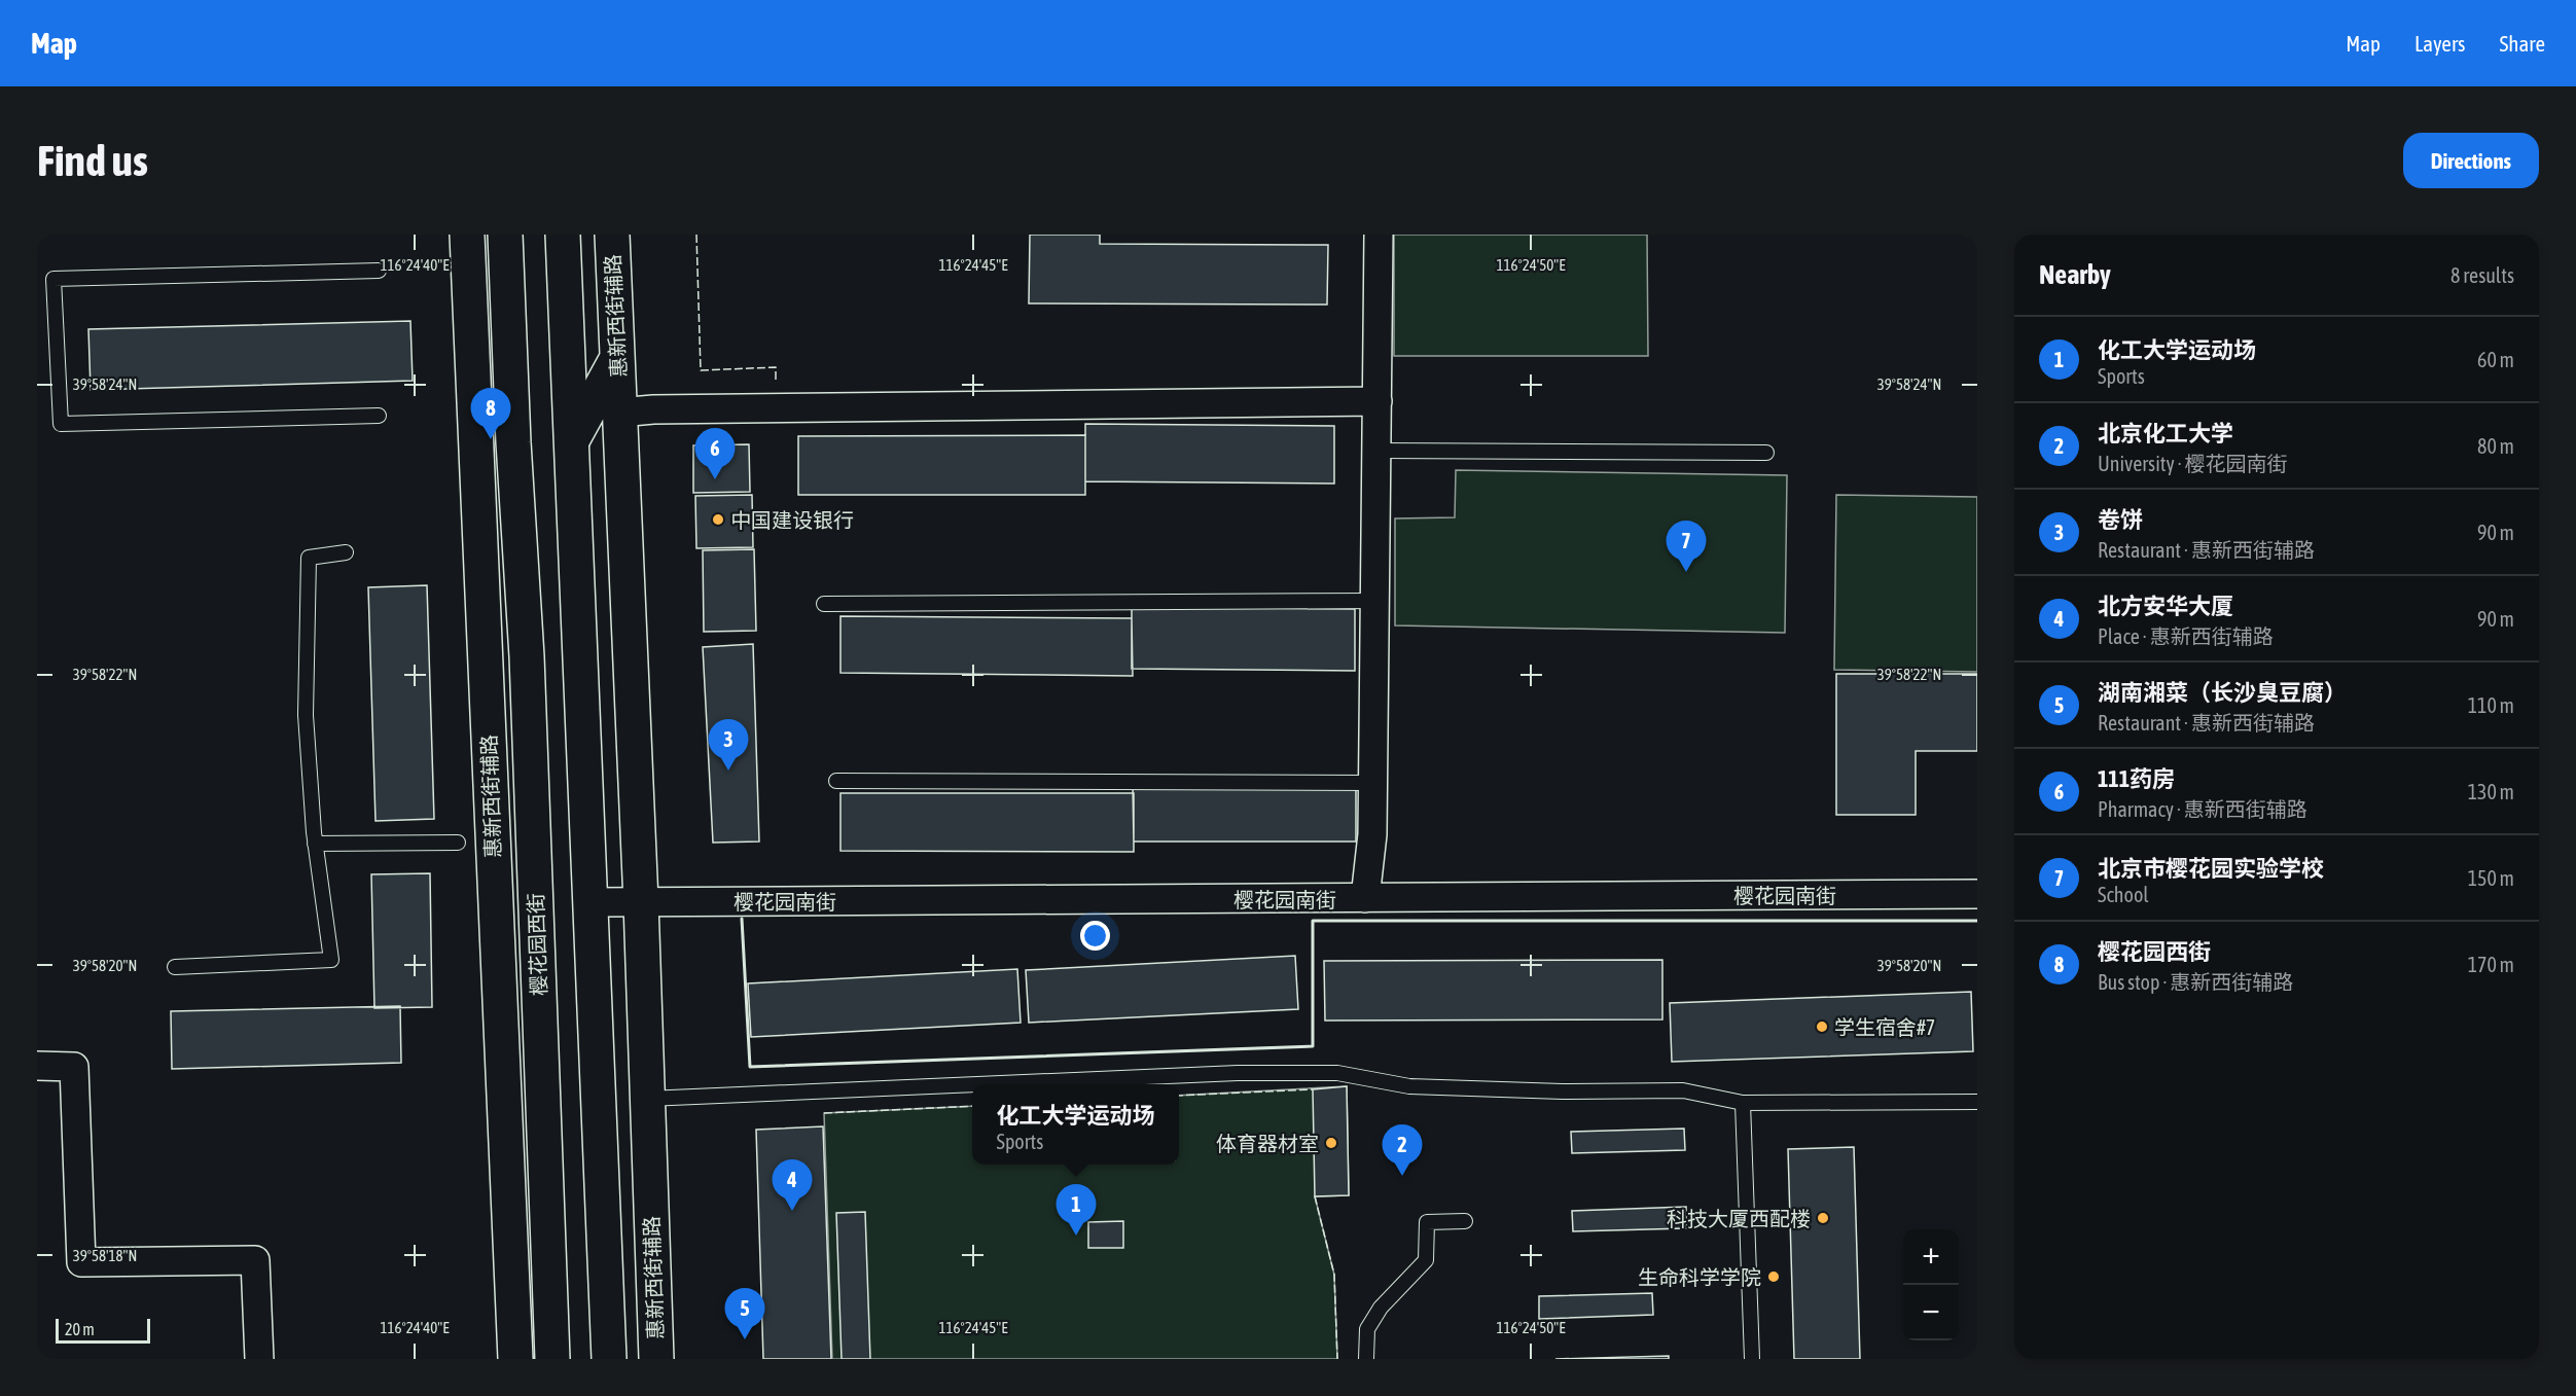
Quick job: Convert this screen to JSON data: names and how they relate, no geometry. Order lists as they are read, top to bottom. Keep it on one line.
{"streets":{"street":["惠新西街辅路","樱花园南街","樱花园西街"]},"crossings":[["惠新西街辅路","樱花园南街"]],"places":["中国建设银行","学生宿舍#7","体育器材室","科技大厦西配楼","生命科学学院"],"scale_bar":"20 m","page":{"header":"Map","nav":["Map","Layers","Share"],"buttons":"Directions","title":"Find us","heading":["Nearby","8 results"],"list":[{"mark":"1","name":"化工大学运动场","note":"Sports","value":"60 m"},{"mark":"2","name":"北京化工大学","note":"University · 樱花园南街","value":"80 m"},{"mark":"3","name":"卷饼","note":"Restaurant · 惠新西街辅路","value":"90 m"},{"mark":"4","name":"北方安华大厦","note":"Place · 惠新西街辅路","value":"90 m"},{"mark":"5","name":"湖南湘菜（长沙臭豆腐）","note":"Restaurant · 惠新西街辅路","value":"110 m"},{"mark":"6","name":"111药房","note":"Pharmacy · 惠新西街辅路","value":"130 m"},{"mark":"7","name":"北京市樱花园实验学校","note":"School","value":"150 m"},{"mark":"8","name":"樱花园西街","note":"Bus stop · 惠新西街辅路","value":"170 m"}],"pins":["8","6","7","3","2","4","1","5"],"popup":["化工大学运动场","Sports"],"map_buttons":["+","−"],"scale":"20 m"},"coordinates":["116°24'40\"E","116°24'45\"E","116°24'50\"E","39°58'24\"N","39°58'22\"N","39°58'20\"N","39°58'18\"N"]}
